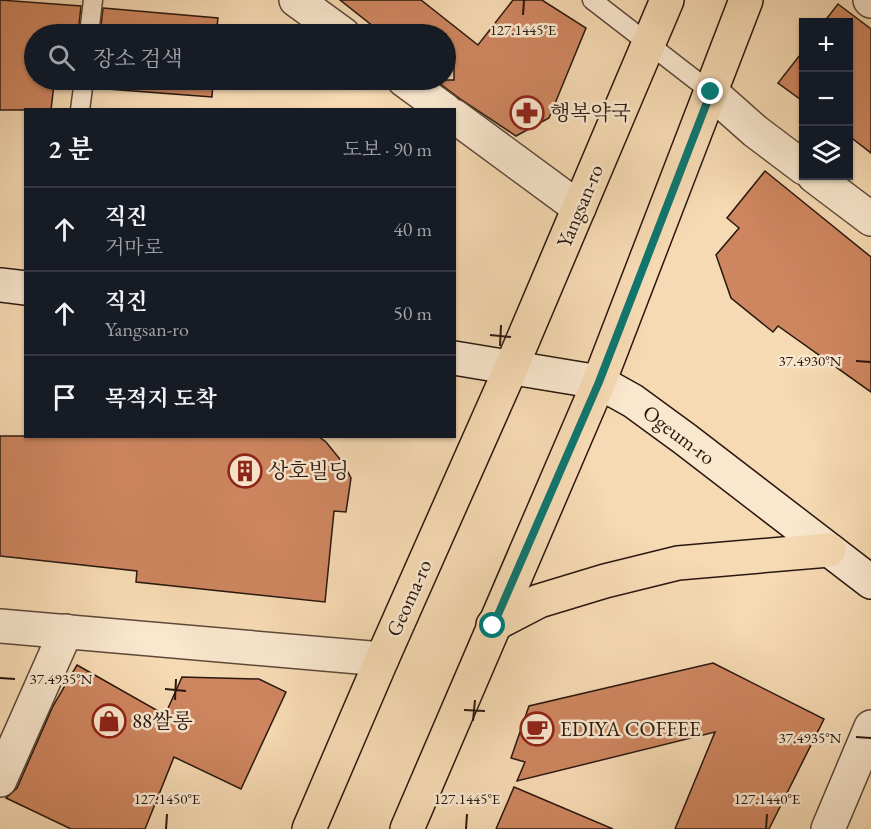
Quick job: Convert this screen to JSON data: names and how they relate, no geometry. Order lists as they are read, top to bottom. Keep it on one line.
{"streets":{"main road":["Yangsan-ro","Geoma-ro"],"street":["Ogeum-ro"]},"crossings":[["Yangsan-ro","Ogeum-ro"],["Yangsan-ro","Geoma-ro"],["Ogeum-ro","Geoma-ro"]],"places":{"pharmacy":["행복약국"],"building":["상호빌딩"],"shop":["88쌀롱"],"cafe":["EDIYA COFFEE"]},"page":{"map_buttons":["+","−"],"search":"장소 검색","heading":["2 분","도보 · 90 m"],"list":[["직진","거마로","40 m"],["직진","Yangsan-ro","50 m"],"목적지 도착"]},"coordinates":["127.1445°E","37.4930°N","37.4935°N","127.1450°E","127.1440°E"]}
